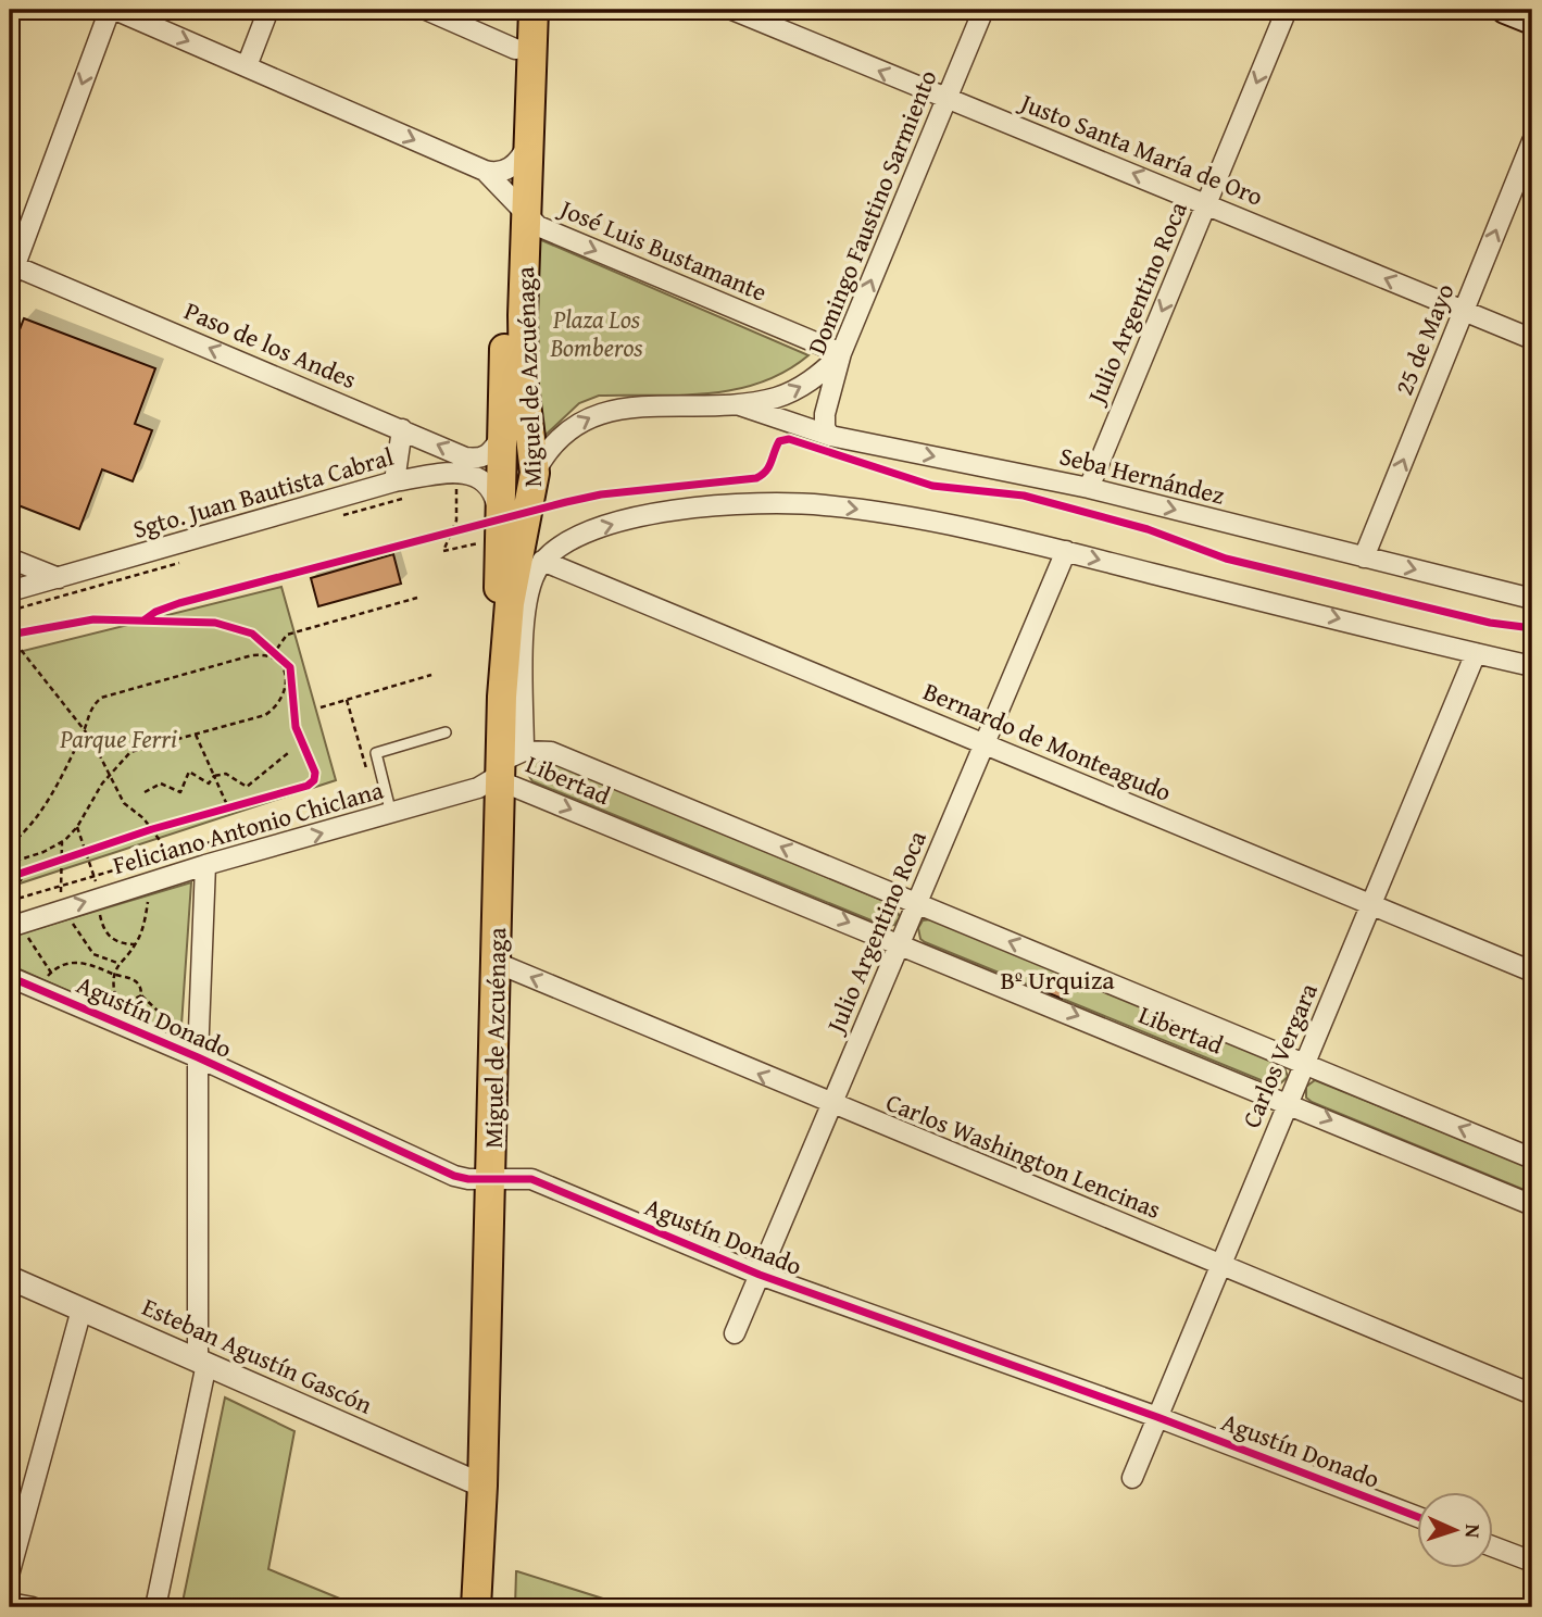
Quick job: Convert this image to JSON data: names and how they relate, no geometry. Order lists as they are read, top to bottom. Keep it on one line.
{"streets":{"main road":["Miguel de Azcuénaga"],"street":["Justo Santa María de Oro","Domingo Faustino Sarmiento","José Luis Bustamante","Julio Argentino Roca","25 de Mayo","Paso de los Andes","Seba Hernández","Sgto. Juan Bautista Cabral","Bernardo de Monteagudo","Libertad","Feliciano Antonio Chiclana","Agustín Donado","Carlos Vergara","Carlos Washington Lencinas","Esteban Agustín Gascón"]},"crossings":[["Justo Santa María de Oro","Domingo Faustino Sarmiento"],["Justo Santa María de Oro","Julio Argentino Roca"],["Justo Santa María de Oro","25 de Mayo"],["Domingo Faustino Sarmiento","José Luis Bustamante"],["Domingo Faustino Sarmiento","Seba Hernández"],["José Luis Bustamante","Miguel de Azcuénaga"],["José Luis Bustamante","Seba Hernández"],["Julio Argentino Roca","Seba Hernández"],["Julio Argentino Roca","Bernardo de Monteagudo"],["Julio Argentino Roca","Libertad"],["Julio Argentino Roca","Agustín Donado"],["Julio Argentino Roca","Carlos Washington Lencinas"],["25 de Mayo","Seba Hernández"],["Paso de los Andes","Miguel de Azcuénaga"],["Miguel de Azcuénaga","Seba Hernández"],["Miguel de Azcuénaga","Sgto. Juan Bautista Cabral"],["Miguel de Azcuénaga","Libertad"],["Miguel de Azcuénaga","Feliciano Antonio Chiclana"],["Miguel de Azcuénaga","Agustín Donado"],["Miguel de Azcuénaga","Carlos Washington Lencinas"],["Miguel de Azcuénaga","Esteban Agustín Gascón"],["Bernardo de Monteagudo","Carlos Vergara"],["Libertad","Feliciano Antonio Chiclana"],["Libertad","Carlos Vergara"],["Agustín Donado","Carlos Vergara"],["Carlos Vergara","Carlos Washington Lencinas"]],"one_way":["Justo Santa María de Oro","Domingo Faustino Sarmiento","José Luis Bustamante","Julio Argentino Roca","25 de Mayo","Paso de los Andes","Feliciano Antonio Chiclana"],"districts":["Bº Urquiza"],"parks":["Plaza Los Bomberos","Parque Ferri"],"north":"right"}
